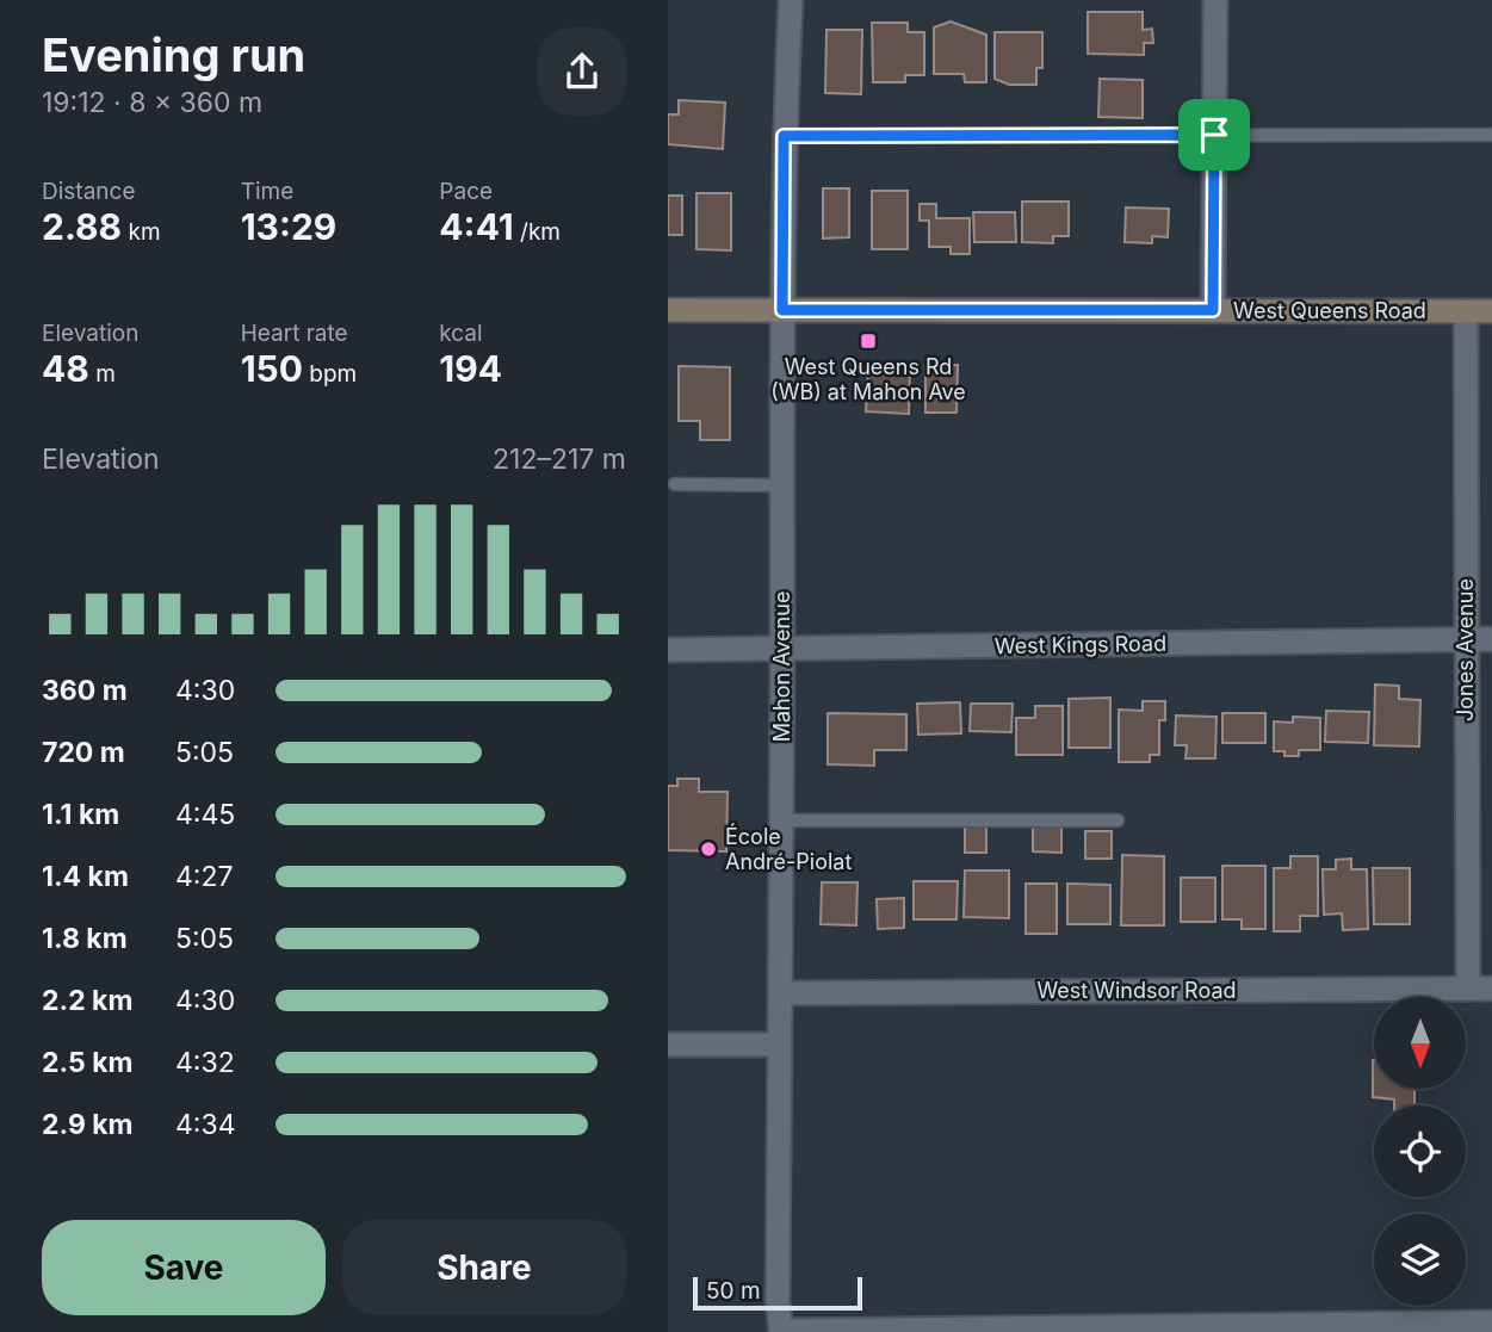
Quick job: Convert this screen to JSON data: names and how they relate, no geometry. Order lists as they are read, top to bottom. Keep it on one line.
{"streets":{"main road":["West Queens Road"],"street":["West Kings Road","Jones Avenue","Mahon Avenue","West Windsor Road"]},"crossings":[["West Queens Road","Jones Avenue"],["West Queens Road","Mahon Avenue"],["West Kings Road","Jones Avenue"],["West Kings Road","Mahon Avenue"],["Jones Avenue","West Windsor Road"],["Mahon Avenue","West Windsor Road"]],"places":{"transit":["West Queens Rd (WB) at Mahon Ave"],"other":["École André-Piolat"]},"scale_bar":"50 m","north":"bottom","page":{"heading":["Evening run","19:12 · 8 × 360 m"],"stats":[["Distance","2.88 km"],["Time","13:29"],["Pace","4:41 /km"],["Elevation","48 m"],["Heart rate","150 bpm"],["kcal","194"]],"chart":["Elevation","212–217 m"],"list":[{"name":"360 m","note":"4:30"},{"name":"720 m","note":"5:05"},{"name":"1.1 km","note":"4:45"},{"name":"1.4 km","note":"4:27"},{"name":"1.8 km","note":"5:05"},{"name":"2.2 km","note":"4:30"},{"name":"2.5 km","note":"4:32"},{"name":"2.9 km","note":"4:34"}],"buttons":["Save","Share"],"scale":"50 m"}}
